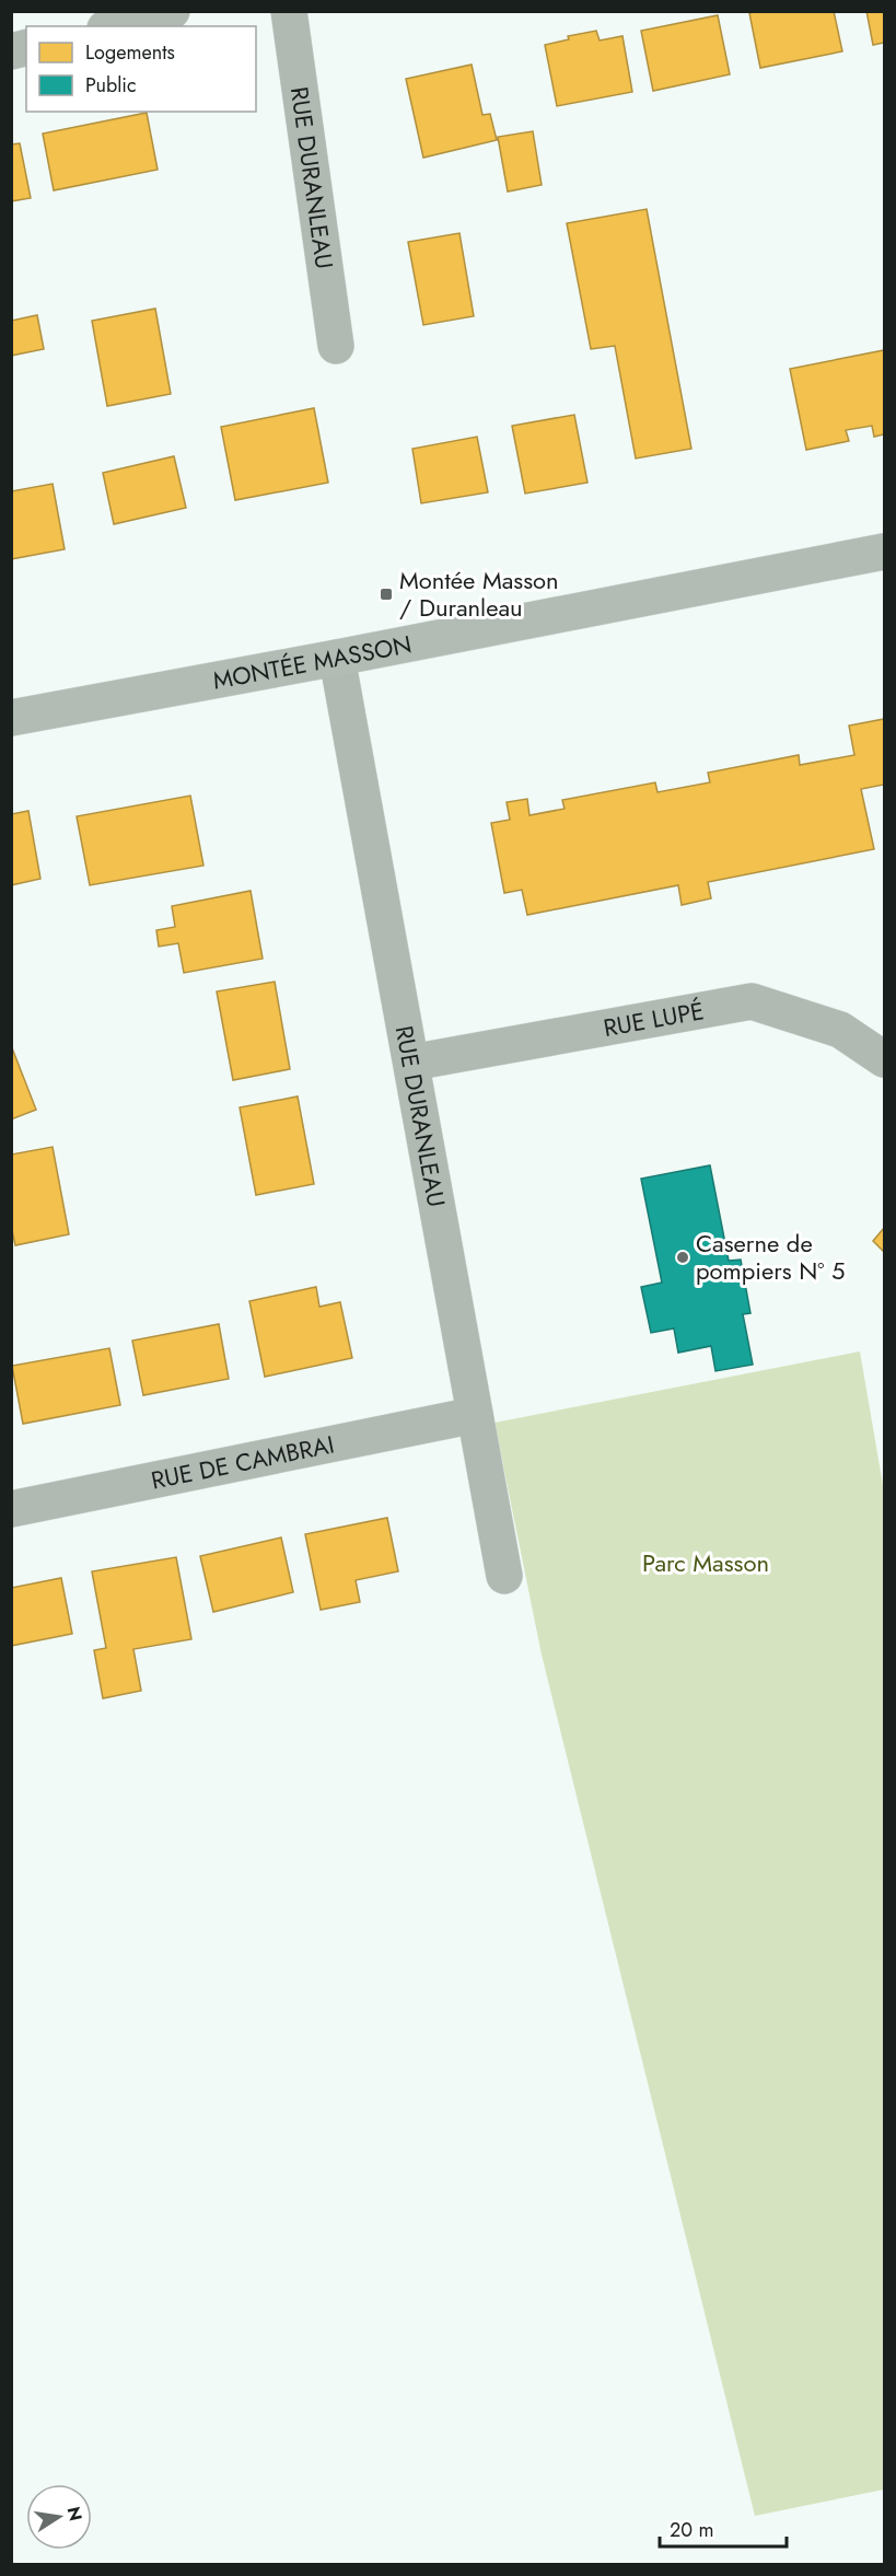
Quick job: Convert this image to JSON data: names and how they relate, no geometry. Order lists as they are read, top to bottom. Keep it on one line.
{"streets":{"main road":["MONTÉE MASSON"],"street":["RUE DURANLEAU","RUE LUPÉ","RUE DE CAMBRAI"]},"crossings":[["RUE DURANLEAU","MONTÉE MASSON"],["RUE DURANLEAU","RUE LUPÉ"],["RUE DURANLEAU","RUE DE CAMBRAI"]],"parks":["Parc Masson"],"places":{"transit":["Montée Masson / Duranleau"],"other":["Caserne de pompiers N° 5"]},"legend":["Logements","Public"],"scale_bar":"20 m","north":"right"}
